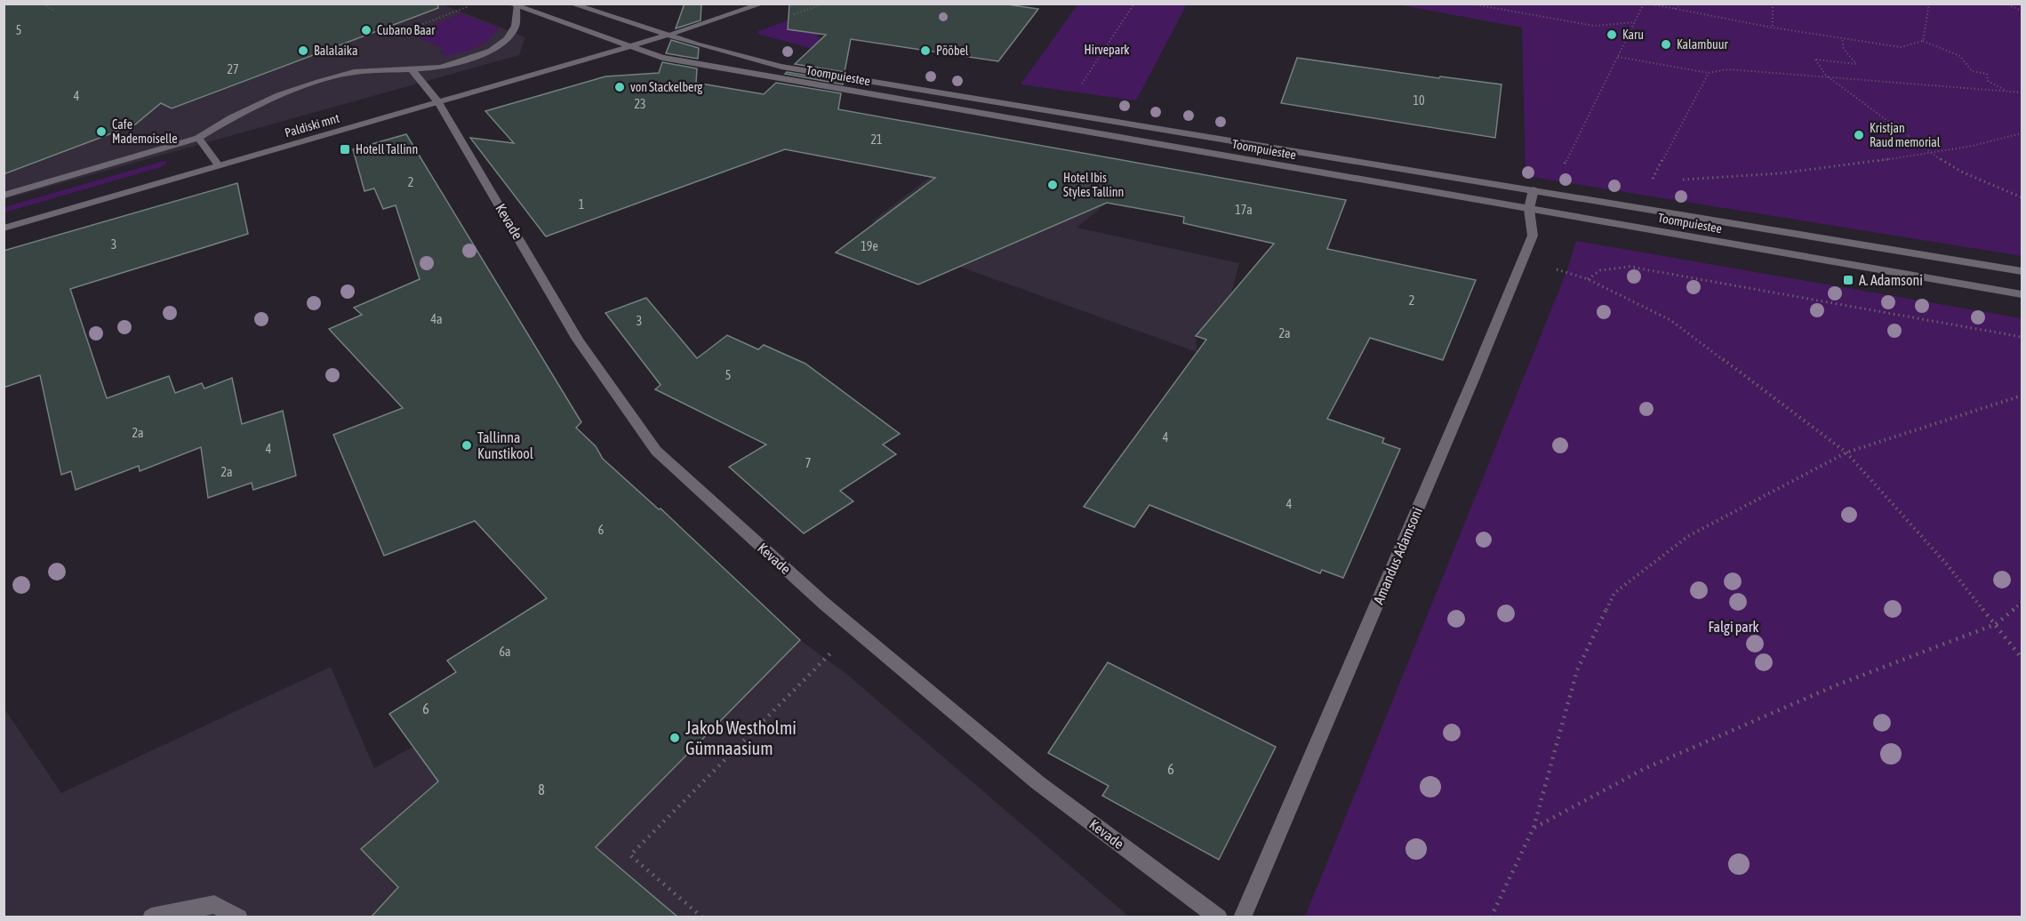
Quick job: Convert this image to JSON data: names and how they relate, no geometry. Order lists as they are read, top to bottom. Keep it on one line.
{"streets":{"main road":["Toompuiestee","Paldiski mnt","Kevade","Amandus Adamsoni"]},"crossings":[["Toompuiestee","Paldiski mnt"],["Paldiski mnt","Kevade"]],"parks":["Hirvepark","Falgi park"],"places":{"other":["Cubano Baar","Karu","Kalambuur","Balalaika","Pööbel","von Stackelberg","Cafe Mademoiselle","Kristjan Raud memorial","Hotel Ibis Styles Tallinn","Tallinna Kunstikool","Jakob Westholmi Gümnaasium"],"transit":["Hotell Tallinn","A. Adamsoni"]},"house_numbers":["5","27","4","10","23","21","2","1","17a","3","19e","2","4a","3","2a","5","2a","4","4","7","2a","4","6","6a","6","6","8"]}
